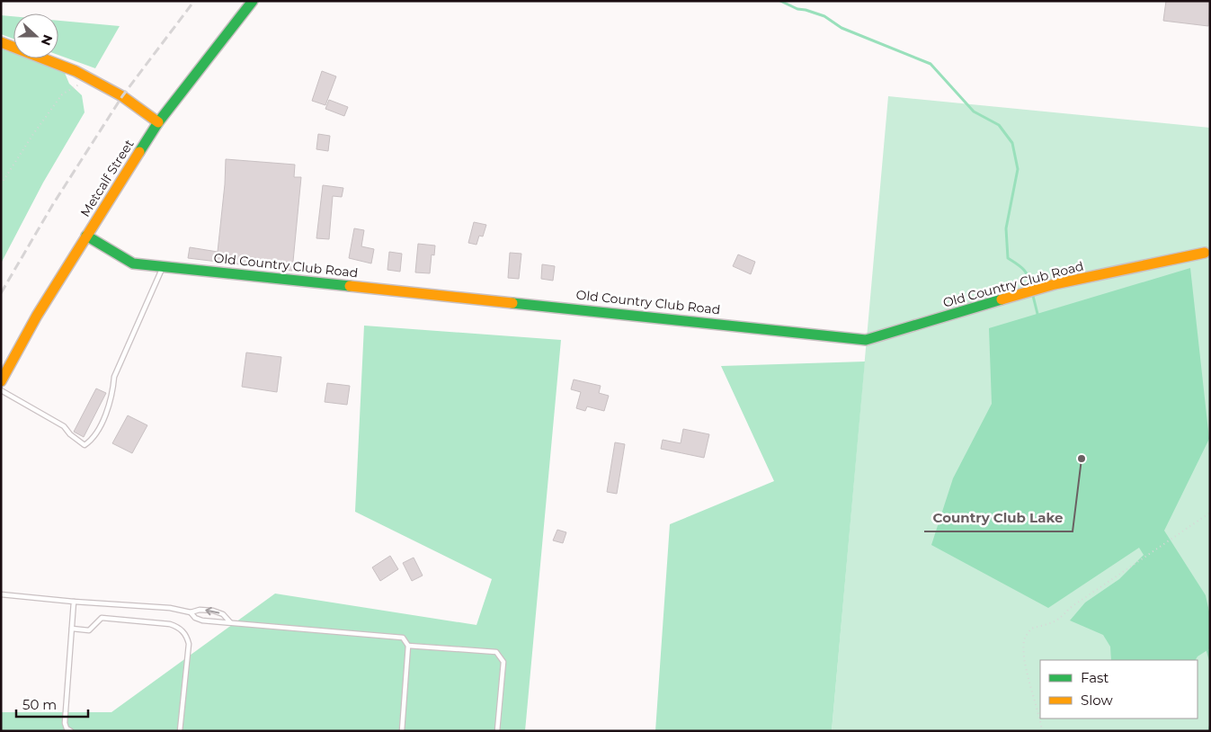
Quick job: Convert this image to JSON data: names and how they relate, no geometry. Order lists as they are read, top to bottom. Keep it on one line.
{"streets":{"street":["Metcalf Street","Old Country Club Road"]},"crossings":[["Metcalf Street","Old Country Club Road"]],"places":["Country Club Lake"],"legend":["Fast","Slow"],"scale_bar":"50 m","north":"right"}
